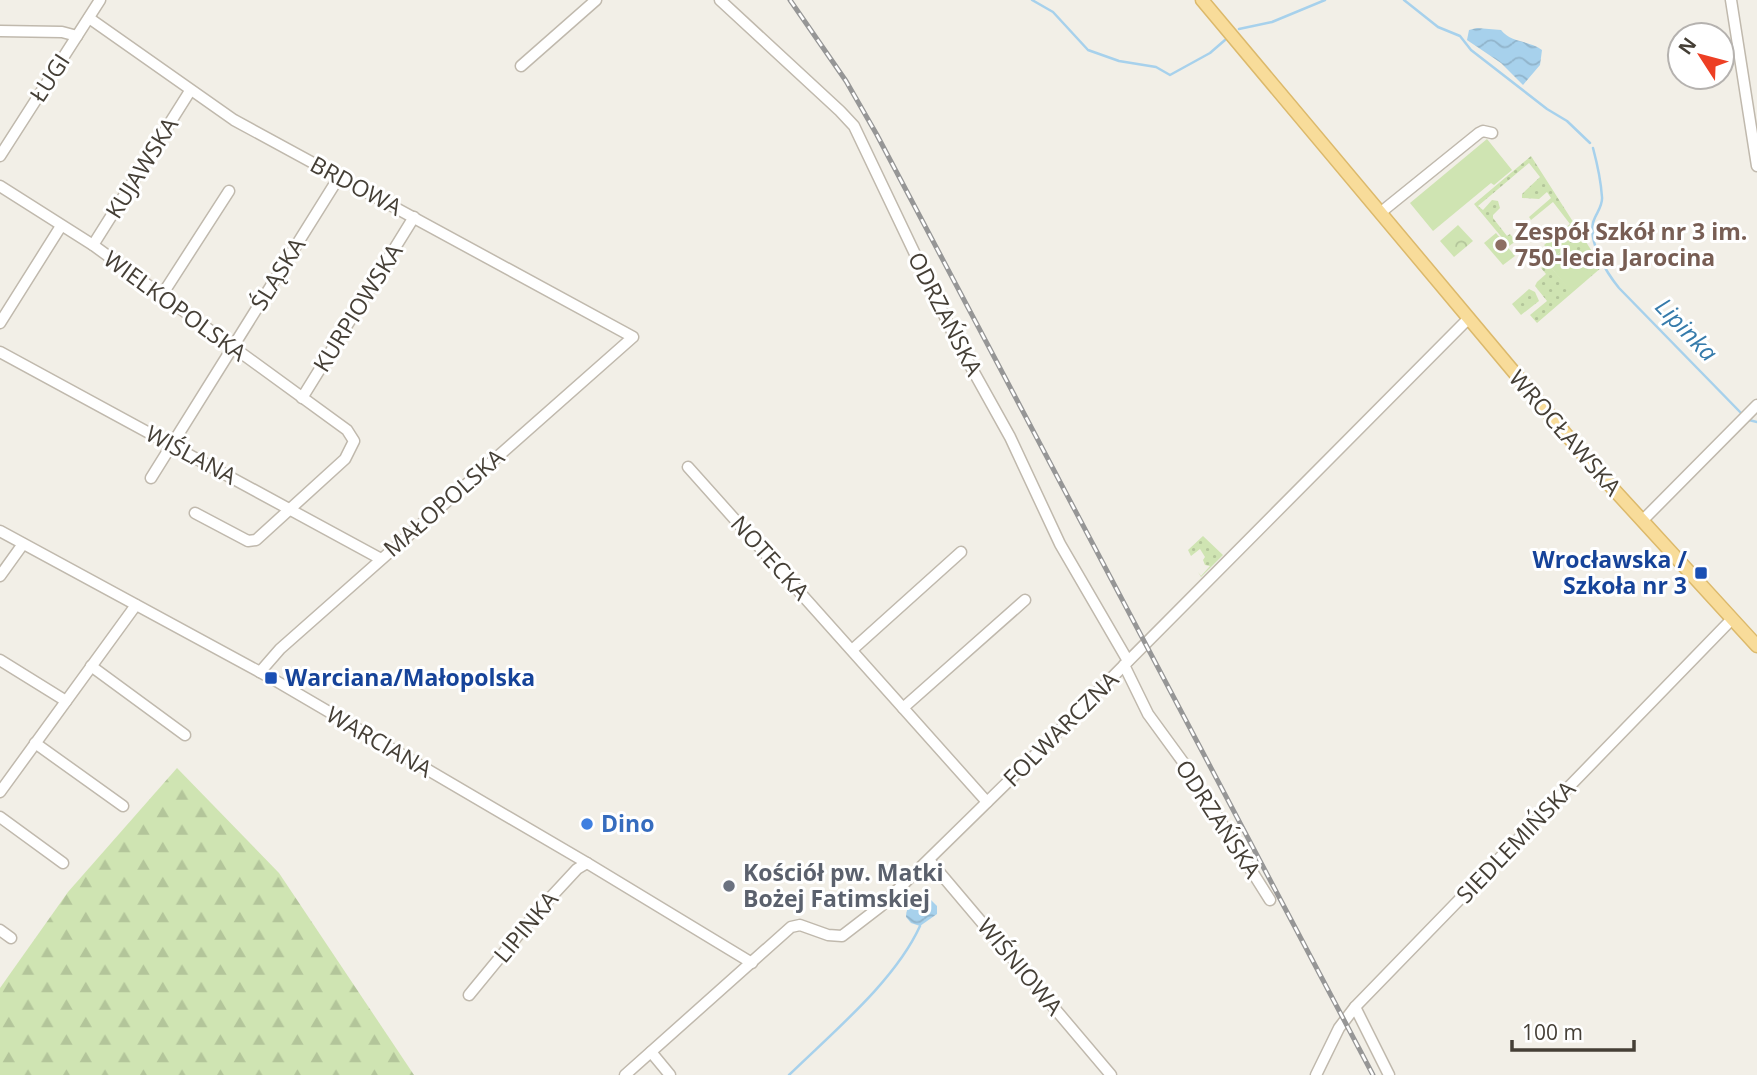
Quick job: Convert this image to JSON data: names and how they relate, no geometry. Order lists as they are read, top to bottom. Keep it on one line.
{"streets":{"main road":["WROCŁAWSKA"],"street":["ŁUGI","KUJAWSKA","BRDOWA","ŚLĄSKA","WIELKOPOLSKA","KURPIOWSKA","ODRZAŃSKA","WIŚLANA","MAŁOPOLSKA","NOTECKA","FOLWARCZNA","WARCIANA","SIEDLEMIŃSKA","LIPINKA","WIŚNIOWA"]},"crossings":[["ŁUGI","BRDOWA"],["KUJAWSKA","BRDOWA"],["KUJAWSKA","WIELKOPOLSKA"],["BRDOWA","ŚLĄSKA"],["BRDOWA","KURPIOWSKA"],["BRDOWA","MAŁOPOLSKA"],["ŚLĄSKA","WIELKOPOLSKA"],["ŚLĄSKA","WIŚLANA"],["WIELKOPOLSKA","KURPIOWSKA"],["WIELKOPOLSKA","WIŚLANA"],["ODRZAŃSKA","FOLWARCZNA"],["WROCŁAWSKA","FOLWARCZNA"],["WROCŁAWSKA","SIEDLEMIŃSKA"],["WIŚLANA","MAŁOPOLSKA"],["MAŁOPOLSKA","WARCIANA"],["NOTECKA","FOLWARCZNA"],["FOLWARCZNA","WARCIANA"],["FOLWARCZNA","WIŚNIOWA"],["WARCIANA","LIPINKA"]],"water":["Lipinka"],"places":{"other":["Zespół Szkół nr 3 im. 750-lecia Jarocina","Dino","Kościół pw. Matki Bożej Fatimskiej"],"transit":["Wrocławska / Szkoła nr 3","Warciana/Małopolska"]},"scale_bar":"100 m","north":"top left"}
